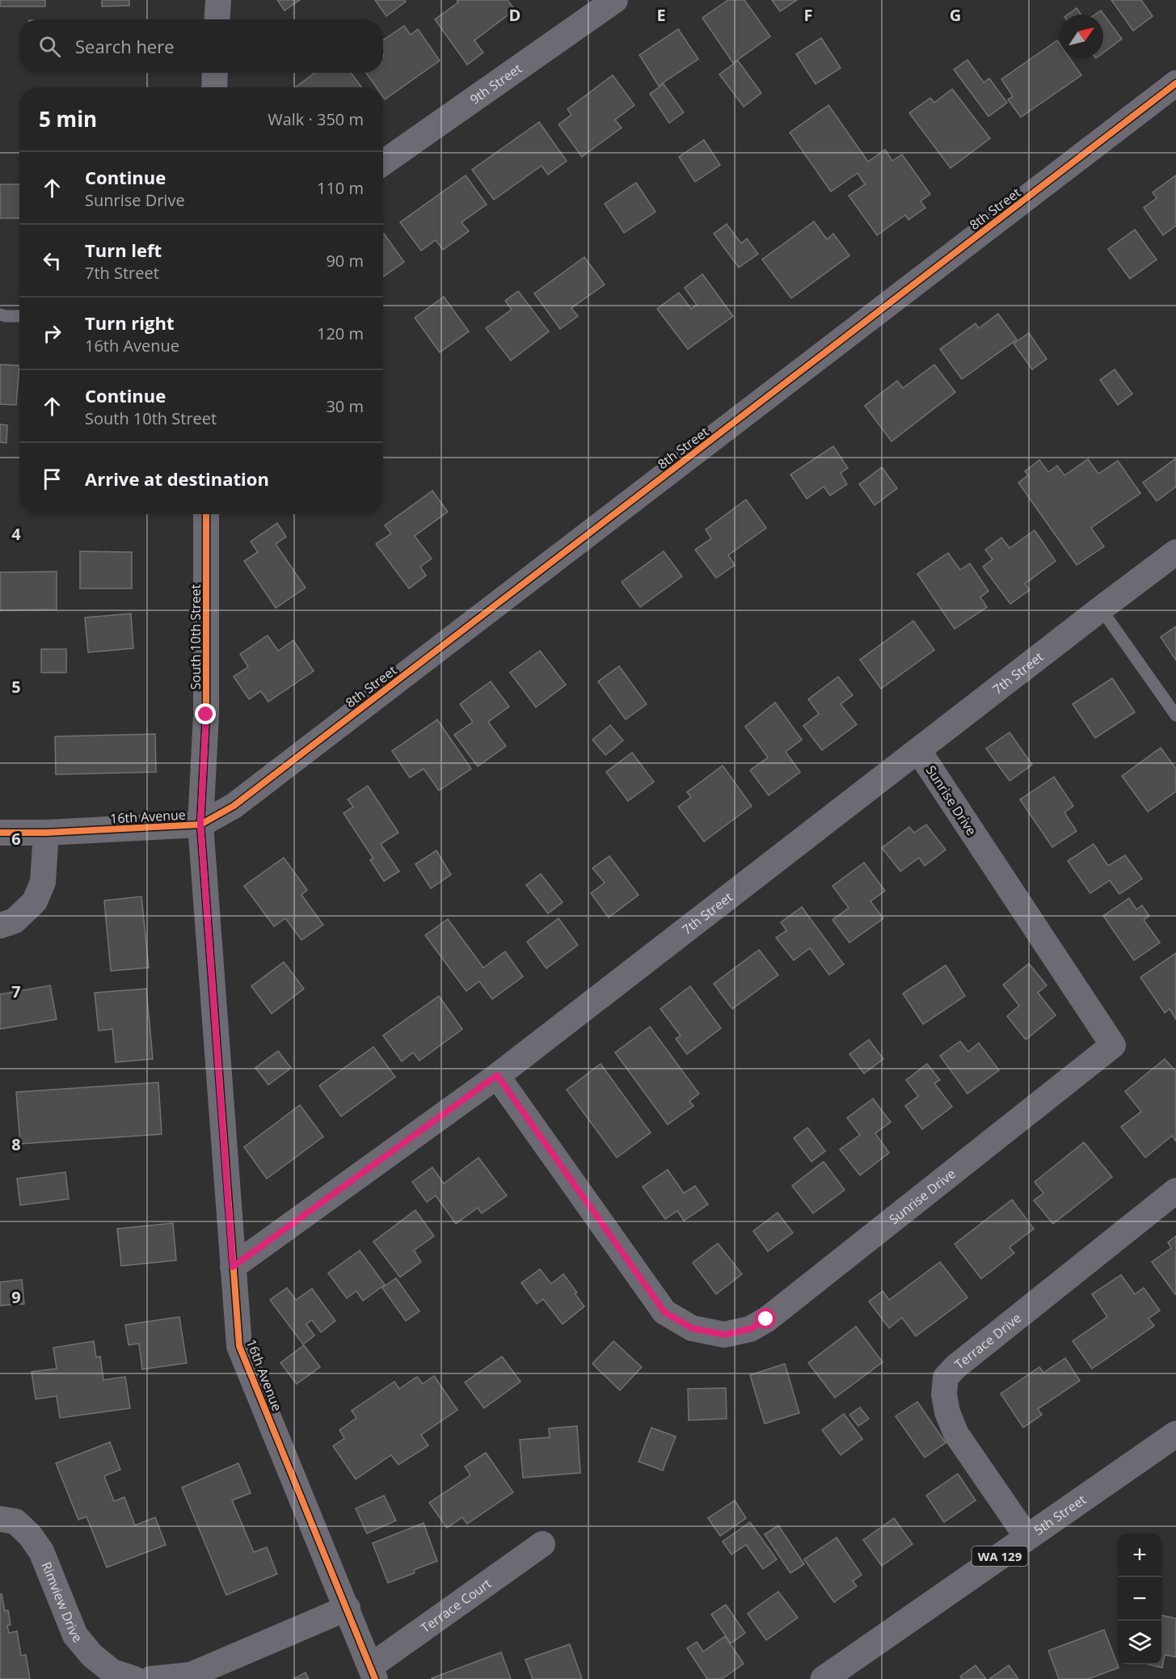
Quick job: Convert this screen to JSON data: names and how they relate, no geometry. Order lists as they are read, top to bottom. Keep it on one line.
{"streets":{"main road":["5th Street","WA 129"],"street":["9th Street","8th Street","South 10th Street","7th Street","Sunrise Drive","16th Avenue","Terrace Drive","Rimview Drive","Terrace Court"]},"crossings":[["8th Street","South 10th Street"],["8th Street","16th Avenue"],["South 10th Street","16th Avenue"],["7th Street","Sunrise Drive"],["7th Street","16th Avenue"],["16th Avenue","Terrace Court"],["Terrace Drive","5th Street"]],"north":"top right","page":{"search":"Search here","heading":["5 min","Walk · 350 m"],"list":[["Continue","Sunrise Drive","110 m"],["Turn left","7th Street","90 m"],["Turn right","16th Avenue","120 m"],["Continue","South 10th Street","30 m"],"Arrive at destination"],"map_buttons":["+","−"]},"grid":{"columns":["D","E","F","G"],"rows":["4","5","6","7","8","9"]}}
